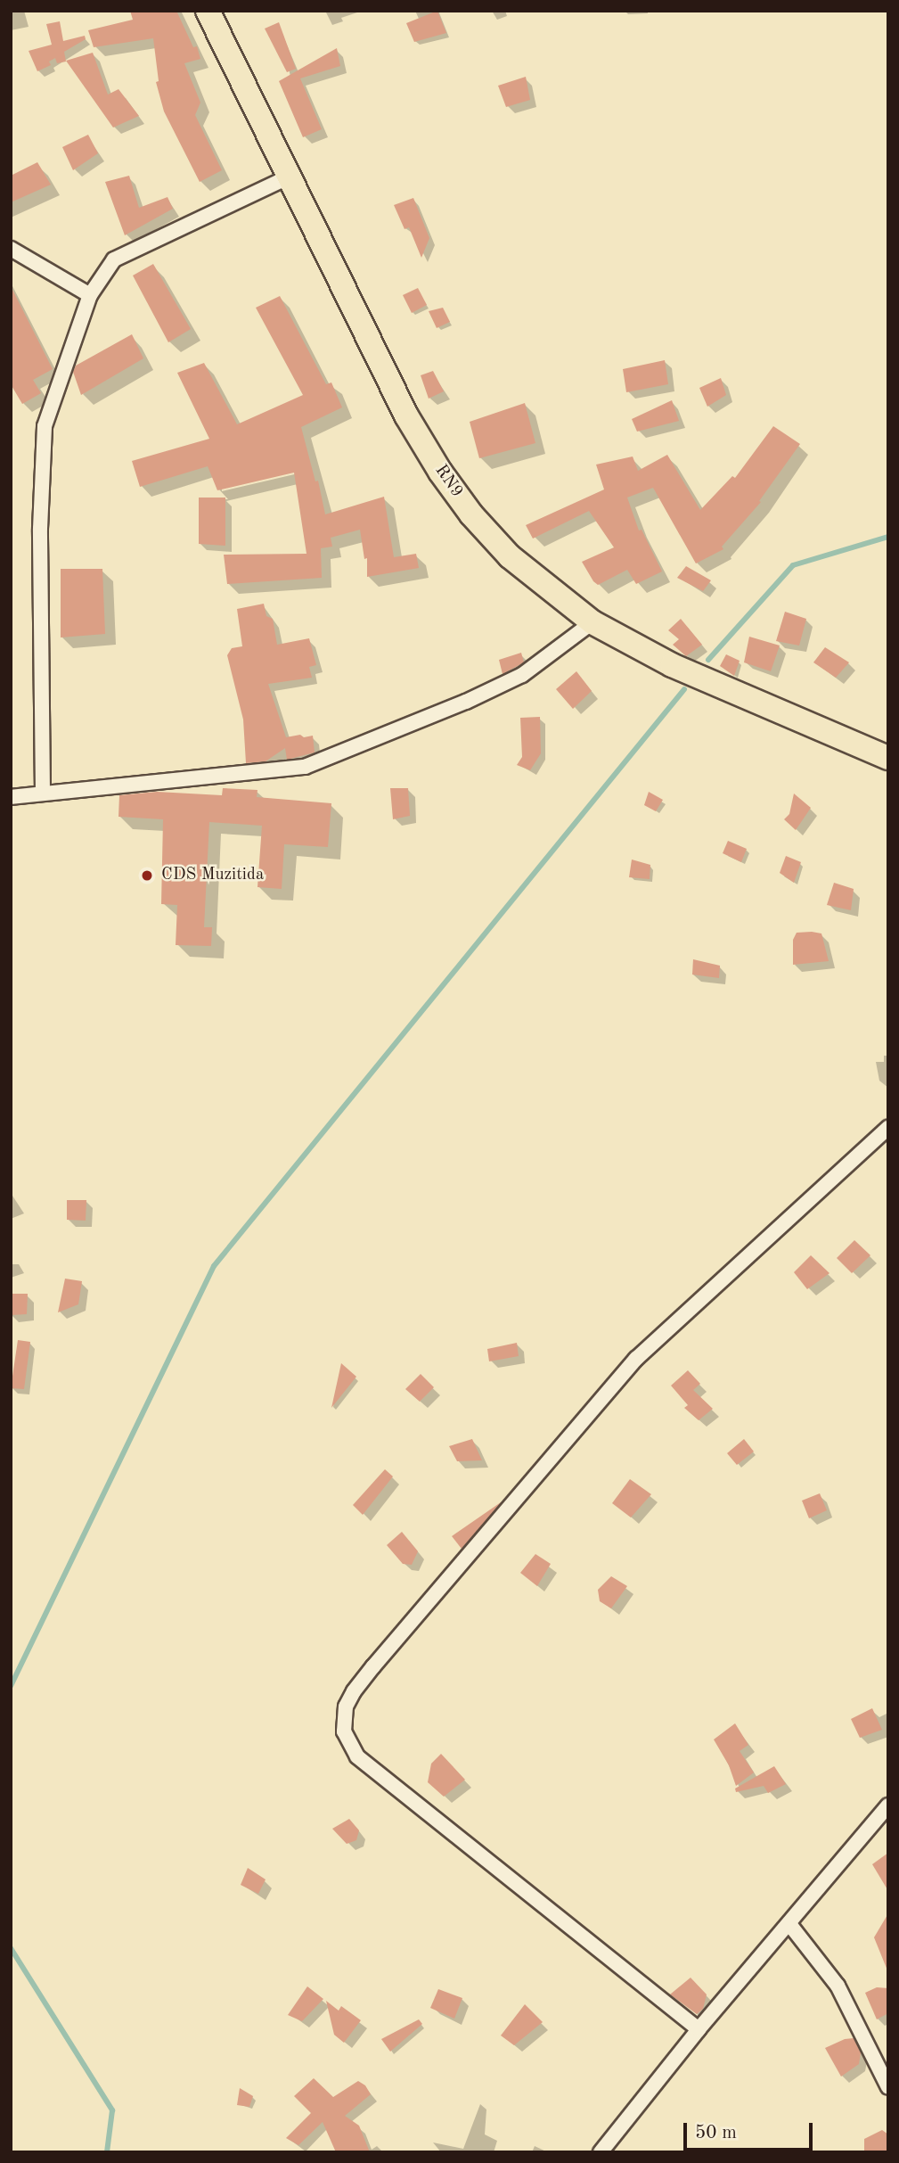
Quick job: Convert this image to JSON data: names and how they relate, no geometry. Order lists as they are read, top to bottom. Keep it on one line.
{"streets":{"main road":["RN9"]},"places":["CDS Muzitida"],"scale_bar":"50 m"}
